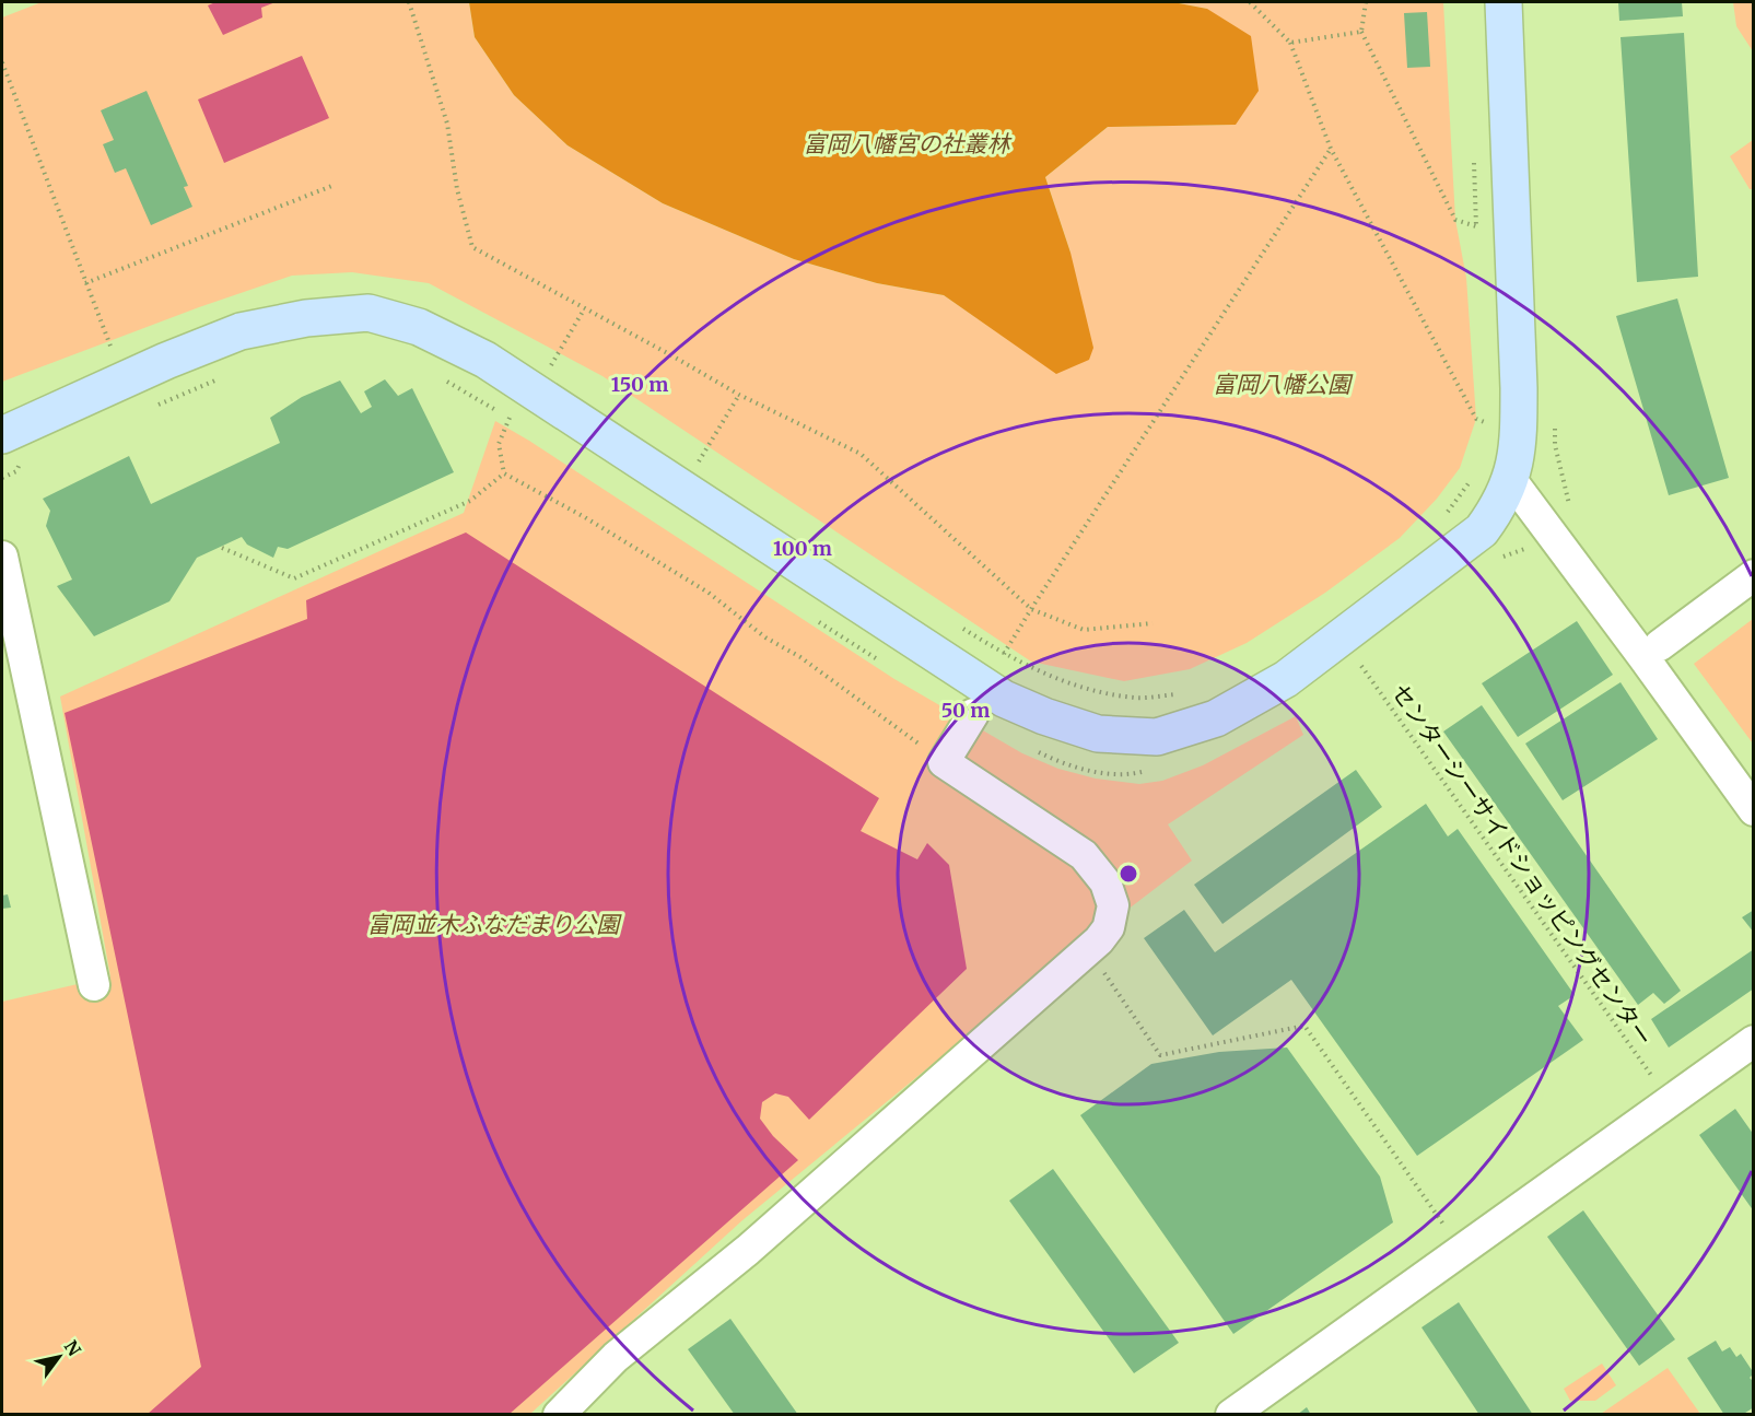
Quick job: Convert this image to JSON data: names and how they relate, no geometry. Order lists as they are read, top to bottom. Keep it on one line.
{"streets":{"path":["センターシーサイドショッピングセンター"]},"parks":["富岡八幡宮の社叢林","富岡八幡公園","富岡並木ふなだまり公園"],"north":"top right","rings":["150 m","100 m","50 m"]}
